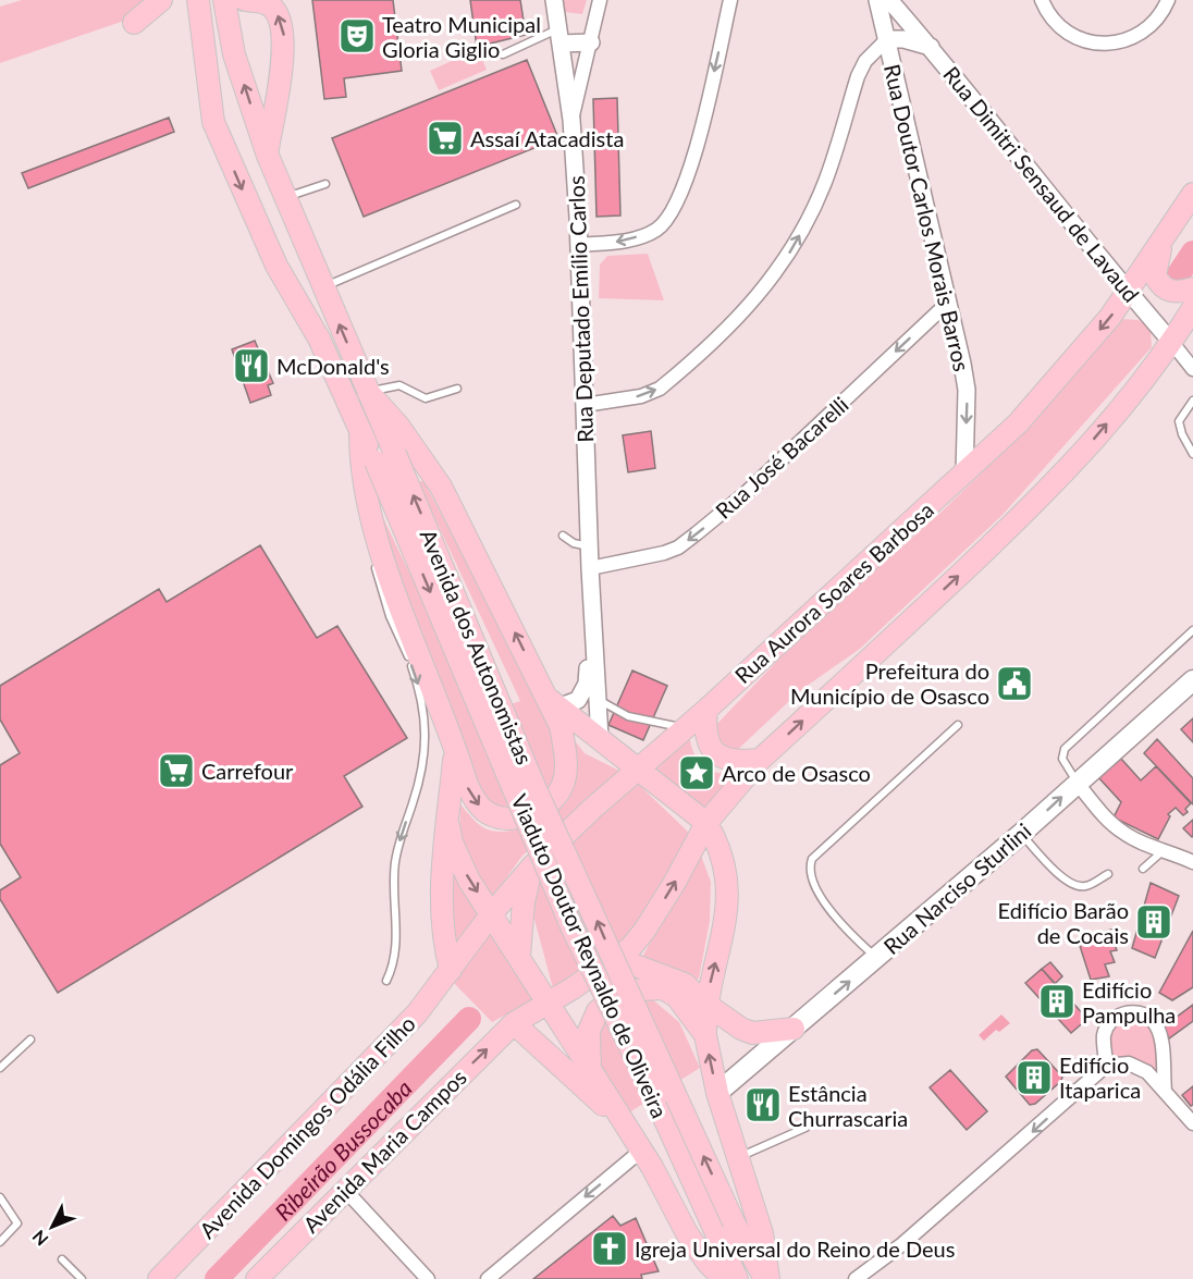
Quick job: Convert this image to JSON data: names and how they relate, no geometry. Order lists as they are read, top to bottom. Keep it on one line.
{"streets":{"main road":["Rua Aurora Soares Barbosa","Avenida dos Autonomistas","Rua Narciso Sturlini","Viaduto Doutor Reynaldo de Oliveira","Avenida Domingos Odália Filho","Avenida Maria Campos"],"street":["Rua Dimitri Sensaud de Lavaud","Rua Doutor Carlos Morais Barros","Rua Deputado Emílio Carlos","Rua José Bacarelli"]},"crossings":[["Rua Dimitri Sensaud de Lavaud","Rua Doutor Carlos Morais Barros"],["Rua Dimitri Sensaud de Lavaud","Rua Aurora Soares Barbosa"],["Rua Dimitri Sensaud de Lavaud","Avenida Maria Campos"],["Rua Doutor Carlos Morais Barros","Rua José Bacarelli"],["Rua Doutor Carlos Morais Barros","Rua Aurora Soares Barbosa"],["Rua Deputado Emílio Carlos","Rua José Bacarelli"],["Rua Aurora Soares Barbosa","Avenida Domingos Odália Filho"],["Avenida dos Autonomistas","Viaduto Doutor Reynaldo de Oliveira"]],"one_way":["Rua José Bacarelli","Avenida Maria Campos"],"water":["Ribeirão Bussocaba"],"places":{"theatre":["Teatro Municipal Gloria Giglio"],"supermarket":["Assaí Atacadista","Carrefour"],"restaurant":["McDonald's","Estância Churrascaria"],"public building":["Prefeitura do Município de Osasco"],"place":["Arco de Osasco"],"building":["Edifício Barão de Cocais","Edifício Pampulha","Edifício Itaparica"],"church":["Igreja Universal do Reino de Deus"]},"north":"bottom left"}
